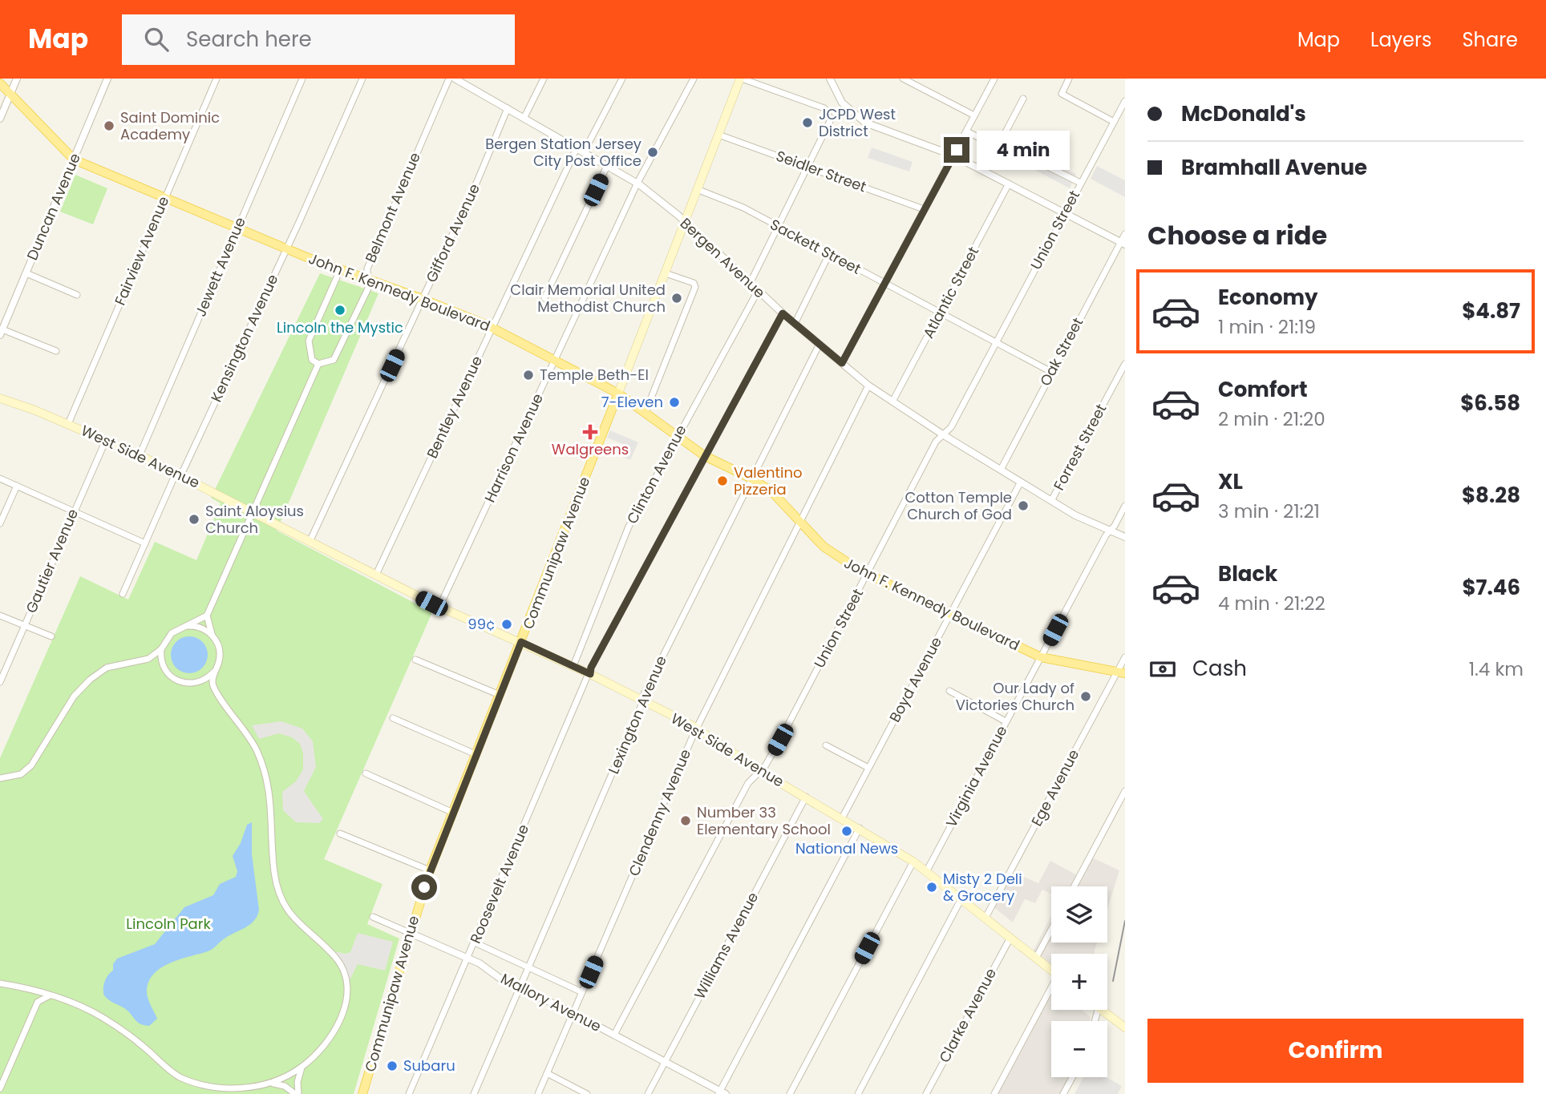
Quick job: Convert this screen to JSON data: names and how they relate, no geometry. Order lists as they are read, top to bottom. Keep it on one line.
{"streets":{"main road":["John F. Kennedy Boulevard","West Side Avenue","Communipaw Avenue"],"street":["Seidler Street","Duncan Avenue","Belmont Avenue","Union Street","Gifford Avenue","Sackett Street","Fairview Avenue","Bergen Avenue","Jewett Avenue","Atlantic Street","Kensington Avenue","Oak Street","Bentley Avenue","Forrest Street","Harrison Avenue","Clinton Avenue","Gautier Avenue","Boyd Avenue","Lexington Avenue","Virginia Avenue","Ege Avenue","Clendenny Avenue","Roosevelt Avenue","Williams Avenue","Mallory Avenue","Clarke Avenue"]},"crossings":[["Seidler Street","Communipaw Avenue"],["Duncan Avenue","John F. Kennedy Boulevard"],["Belmont Avenue","John F. Kennedy Boulevard"],["Belmont Avenue","West Side Avenue"],["Union Street","Sackett Street"],["Union Street","Bergen Avenue"],["Union Street","John F. Kennedy Boulevard"],["Union Street","West Side Avenue"],["Union Street","Mallory Avenue"],["Gifford Avenue","Bergen Avenue"],["Gifford Avenue","John F. Kennedy Boulevard"],["Gifford Avenue","West Side Avenue"],["Sackett Street","Atlantic Street"],["Sackett Street","Oak Street"],["Sackett Street","Communipaw Avenue"],["Fairview Avenue","John F. Kennedy Boulevard"],["Fairview Avenue","West Side Avenue"],["Bergen Avenue","Atlantic Street"],["Bergen Avenue","Oak Street"],["Bergen Avenue","Bentley Avenue"],["Bergen Avenue","Forrest Street"],["Bergen Avenue","Harrison Avenue"],["Bergen Avenue","Clinton Avenue"],["Bergen Avenue","Communipaw Avenue"],["Bergen Avenue","Boyd Avenue"],["Bergen Avenue","Lexington Avenue"],["Bergen Avenue","Virginia Avenue"],["Bergen Avenue","Clendenny Avenue"],["Bergen Avenue","Roosevelt Avenue"],["Jewett Avenue","John F. Kennedy Boulevard"],["Jewett Avenue","West Side Avenue"],["John F. Kennedy Boulevard","Kensington Avenue"],["John F. Kennedy Boulevard","Bentley Avenue"],["John F. Kennedy Boulevard","Harrison Avenue"],["John F. Kennedy Boulevard","Clinton Avenue"],["John F. Kennedy Boulevard","Communipaw Avenue"],["John F. Kennedy Boulevard","Boyd Avenue"],["John F. Kennedy Boulevard","Lexington Avenue"],["John F. Kennedy Boulevard","Virginia Avenue"],["John F. Kennedy Boulevard","Ege Avenue"],["John F. Kennedy Boulevard","Clendenny Avenue"],["John F. Kennedy Boulevard","Roosevelt Avenue"],["Kensington Avenue","West Side Avenue"],["Bentley Avenue","West Side Avenue"],["Harrison Avenue","West Side Avenue"],["West Side Avenue","Clinton Avenue"],["West Side Avenue","Communipaw Avenue"],["West Side Avenue","Gautier Avenue"],["West Side Avenue","Boyd Avenue"],["West Side Avenue","Lexington Avenue"],["West Side Avenue","Virginia Avenue"],["West Side Avenue","Ege Avenue"],["West Side Avenue","Clendenny Avenue"],["West Side Avenue","Roosevelt Avenue"],["West Side Avenue","Williams Avenue"],["West Side Avenue","Clarke Avenue"],["Communipaw Avenue","Mallory Avenue"],["Lexington Avenue","Mallory Avenue"],["Clendenny Avenue","Mallory Avenue"],["Roosevelt Avenue","Mallory Avenue"],["Williams Avenue","Mallory Avenue"]],"parks":["Lincoln Park"],"places":{"other":["JCPD West District","Saint Dominic Academy","Bergen Station Jersey City Post Office","Clair Memorial United Methodist Church","Lincoln the Mystic","Temple Beth-El","7-Eleven","Valentino Pizzeria","Cotton Temple Church of God","Saint Aloysius Church","99¢","Our Lady of Victories Church","Number 33 Elementary School","National News","Misty 2 Deli & Grocery","Subaru"],"health":["Walgreens"]},"page":{"header":"Map","search":"Search here","nav":["Map","Layers","Share"],"banner":["McDonald's","Bramhall Avenue"],"bubble":"4 min","heading":"Choose a ride","list":[{"name":"Economy","note":"1 min · 21:19","value":"$4.87"},{"name":"Comfort","note":"2 min · 21:20","value":"$6.58"},{"name":"XL","note":"3 min · 21:21","value":"$8.28"},{"name":"Black","note":"4 min · 21:22","value":"$7.46"}],"pay":["Cash","1.4 km"],"map_buttons":["+","−"],"buttons":"Confirm"}}
